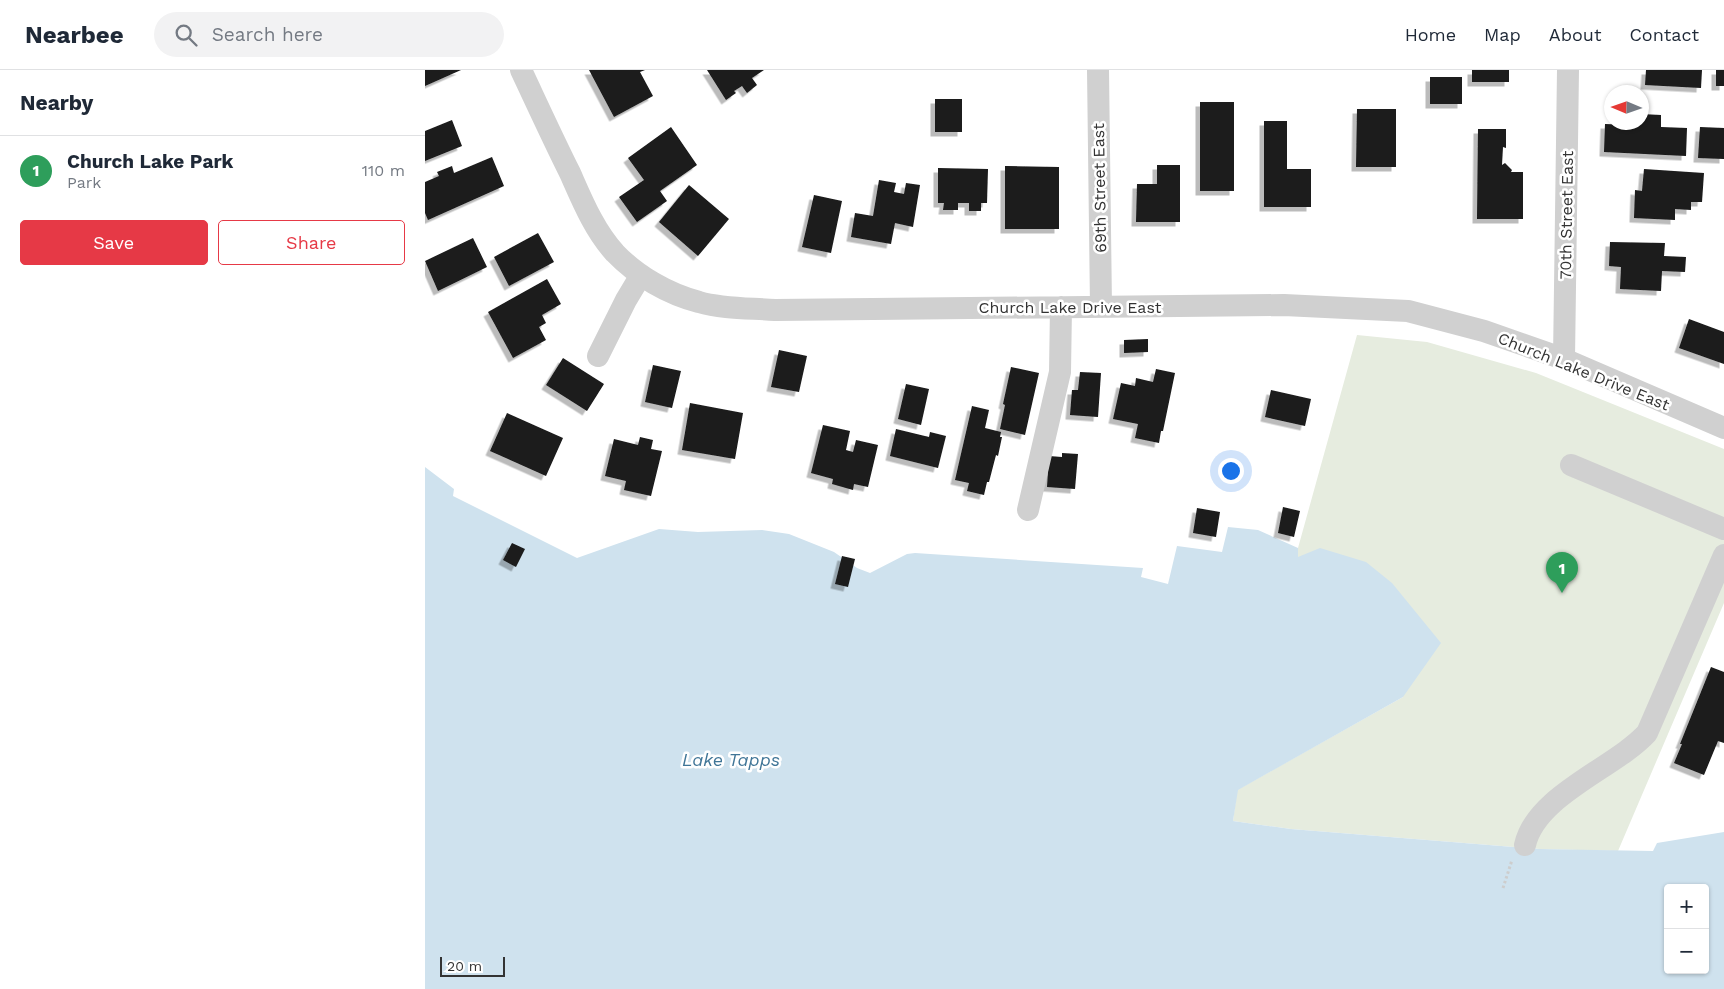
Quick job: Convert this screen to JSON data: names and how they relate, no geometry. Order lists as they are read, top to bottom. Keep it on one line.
{"streets":{"street":["69th Street East","70th Street East","Church Lake Drive East"]},"crossings":[["69th Street East","Church Lake Drive East"],["70th Street East","Church Lake Drive East"]],"water":["Lake Tapps"],"scale_bar":"20 m","north":"left","page":{"header":"Nearbee","search":"Search here","nav":["Home","Map","About","Contact"],"heading":"Nearby","list":[{"mark":"1","name":"Church Lake Park","note":"Park","value":"110 m"}],"buttons":["Save","Share"],"pins":"1","map_buttons":["+","−"],"scale":"20 m"}}
